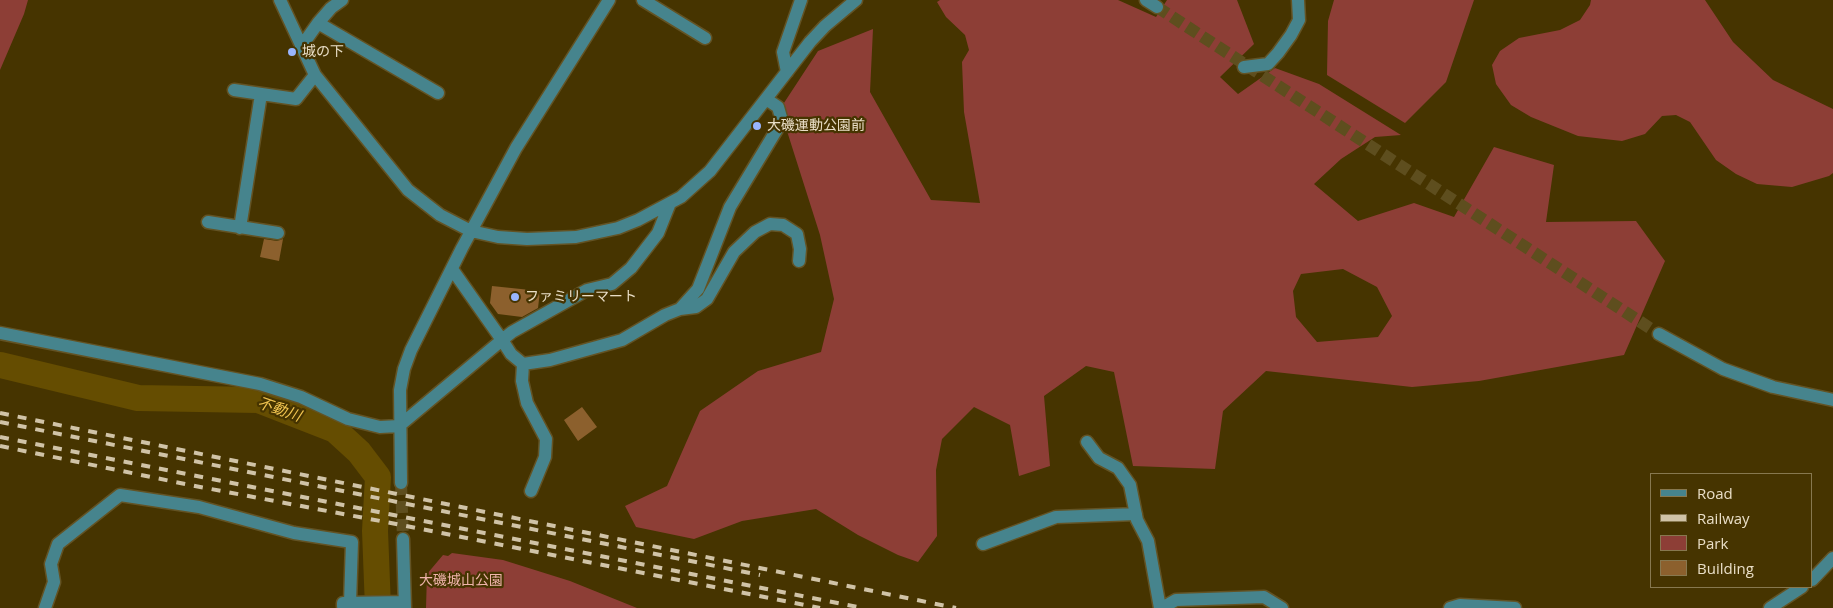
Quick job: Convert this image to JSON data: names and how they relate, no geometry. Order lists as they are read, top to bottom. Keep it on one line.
{"water":["不動川"],"parks":["大磯城山公園"],"places":["城の下","大磯運動公園前","ファミリーマート"],"legend":["Road","Railway","Park","Building"]}
